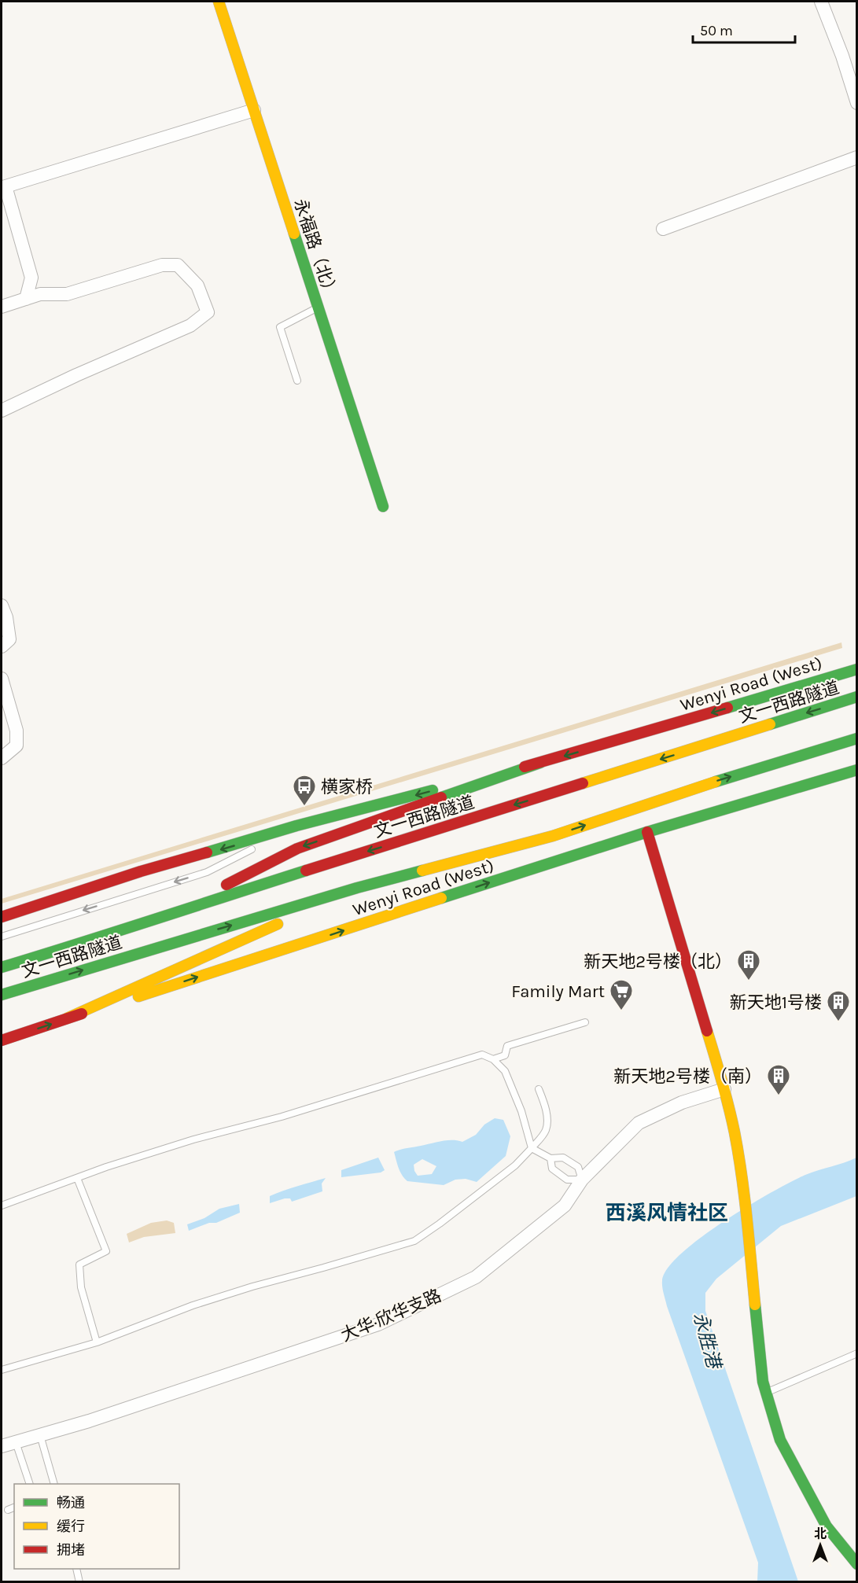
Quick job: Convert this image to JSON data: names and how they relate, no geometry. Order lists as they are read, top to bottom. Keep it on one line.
{"streets":{"main road":["永福路（北）","Wenyi Road (West)","文一西路隧道"],"street":["大华·欣华支路"]},"districts":["西溪风情社区"],"water":["永胜港"],"places":{"bus stop":["横家桥"],"building":["新天地2号楼（北）","新天地1号楼","新天地2号楼（南）"],"supermarket":["Family Mart"]},"legend":["畅通","缓行","拥堵"],"scale_bar":"50 m","north":"top"}
